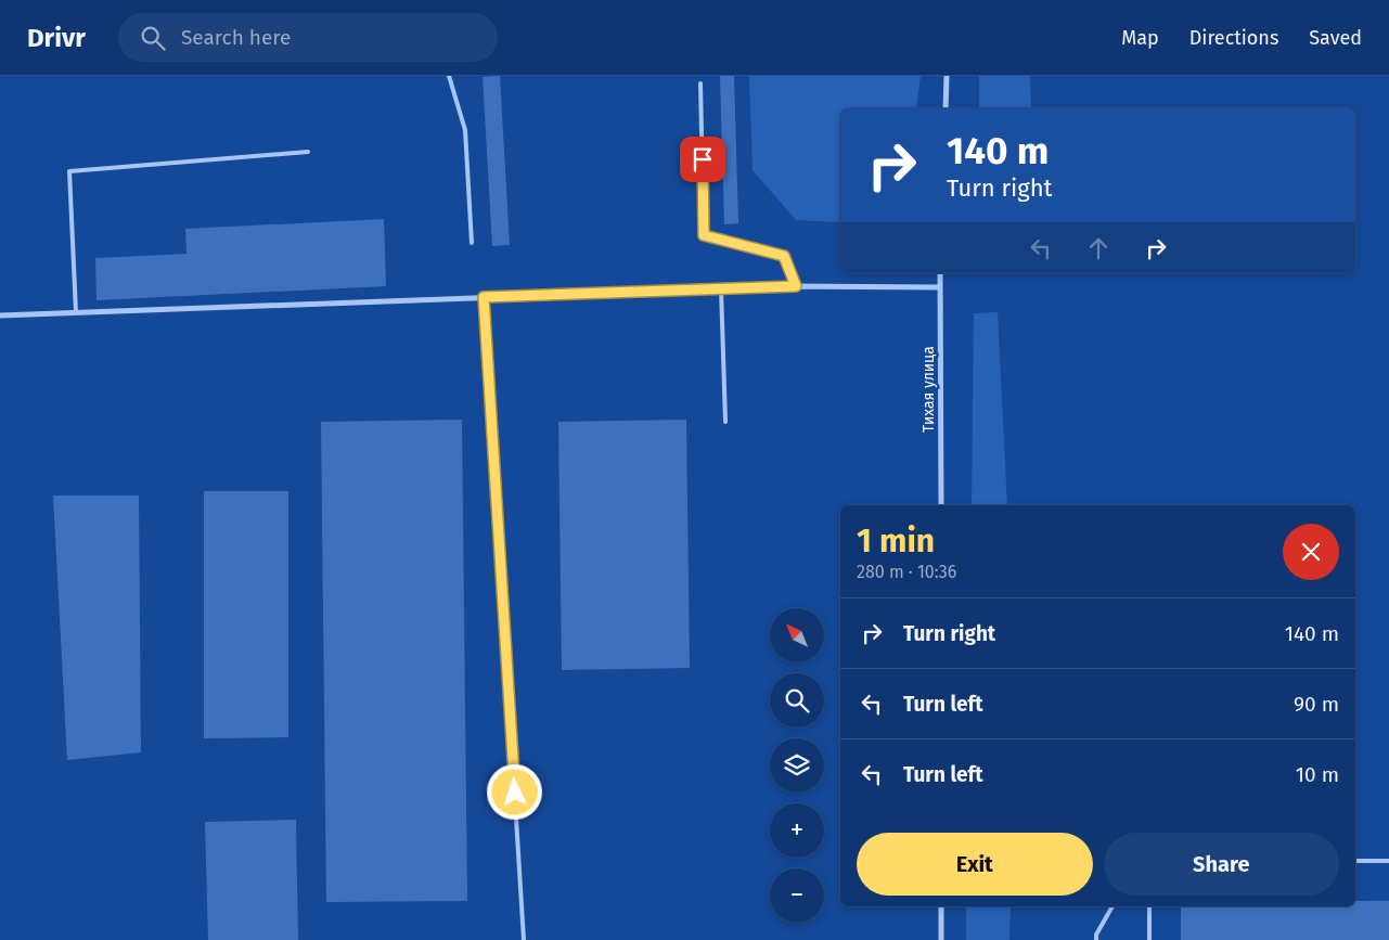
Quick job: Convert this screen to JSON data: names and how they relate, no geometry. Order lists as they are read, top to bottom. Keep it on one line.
{"streets":{"street":["Тихая улица"]},"north":"top left","page":{"header":"Drivr","search":"Search here","nav":["Map","Directions","Saved"],"turn":["140 m","Turn right"],"heading":["1 min","280 m · 10:36"],"list":[{"name":"Turn right","value":"140 m"},{"name":"Turn left","value":"90 m"},{"name":"Turn left","value":"10 m"}],"map_buttons":["+","−"],"buttons":["Exit","Share"]}}
